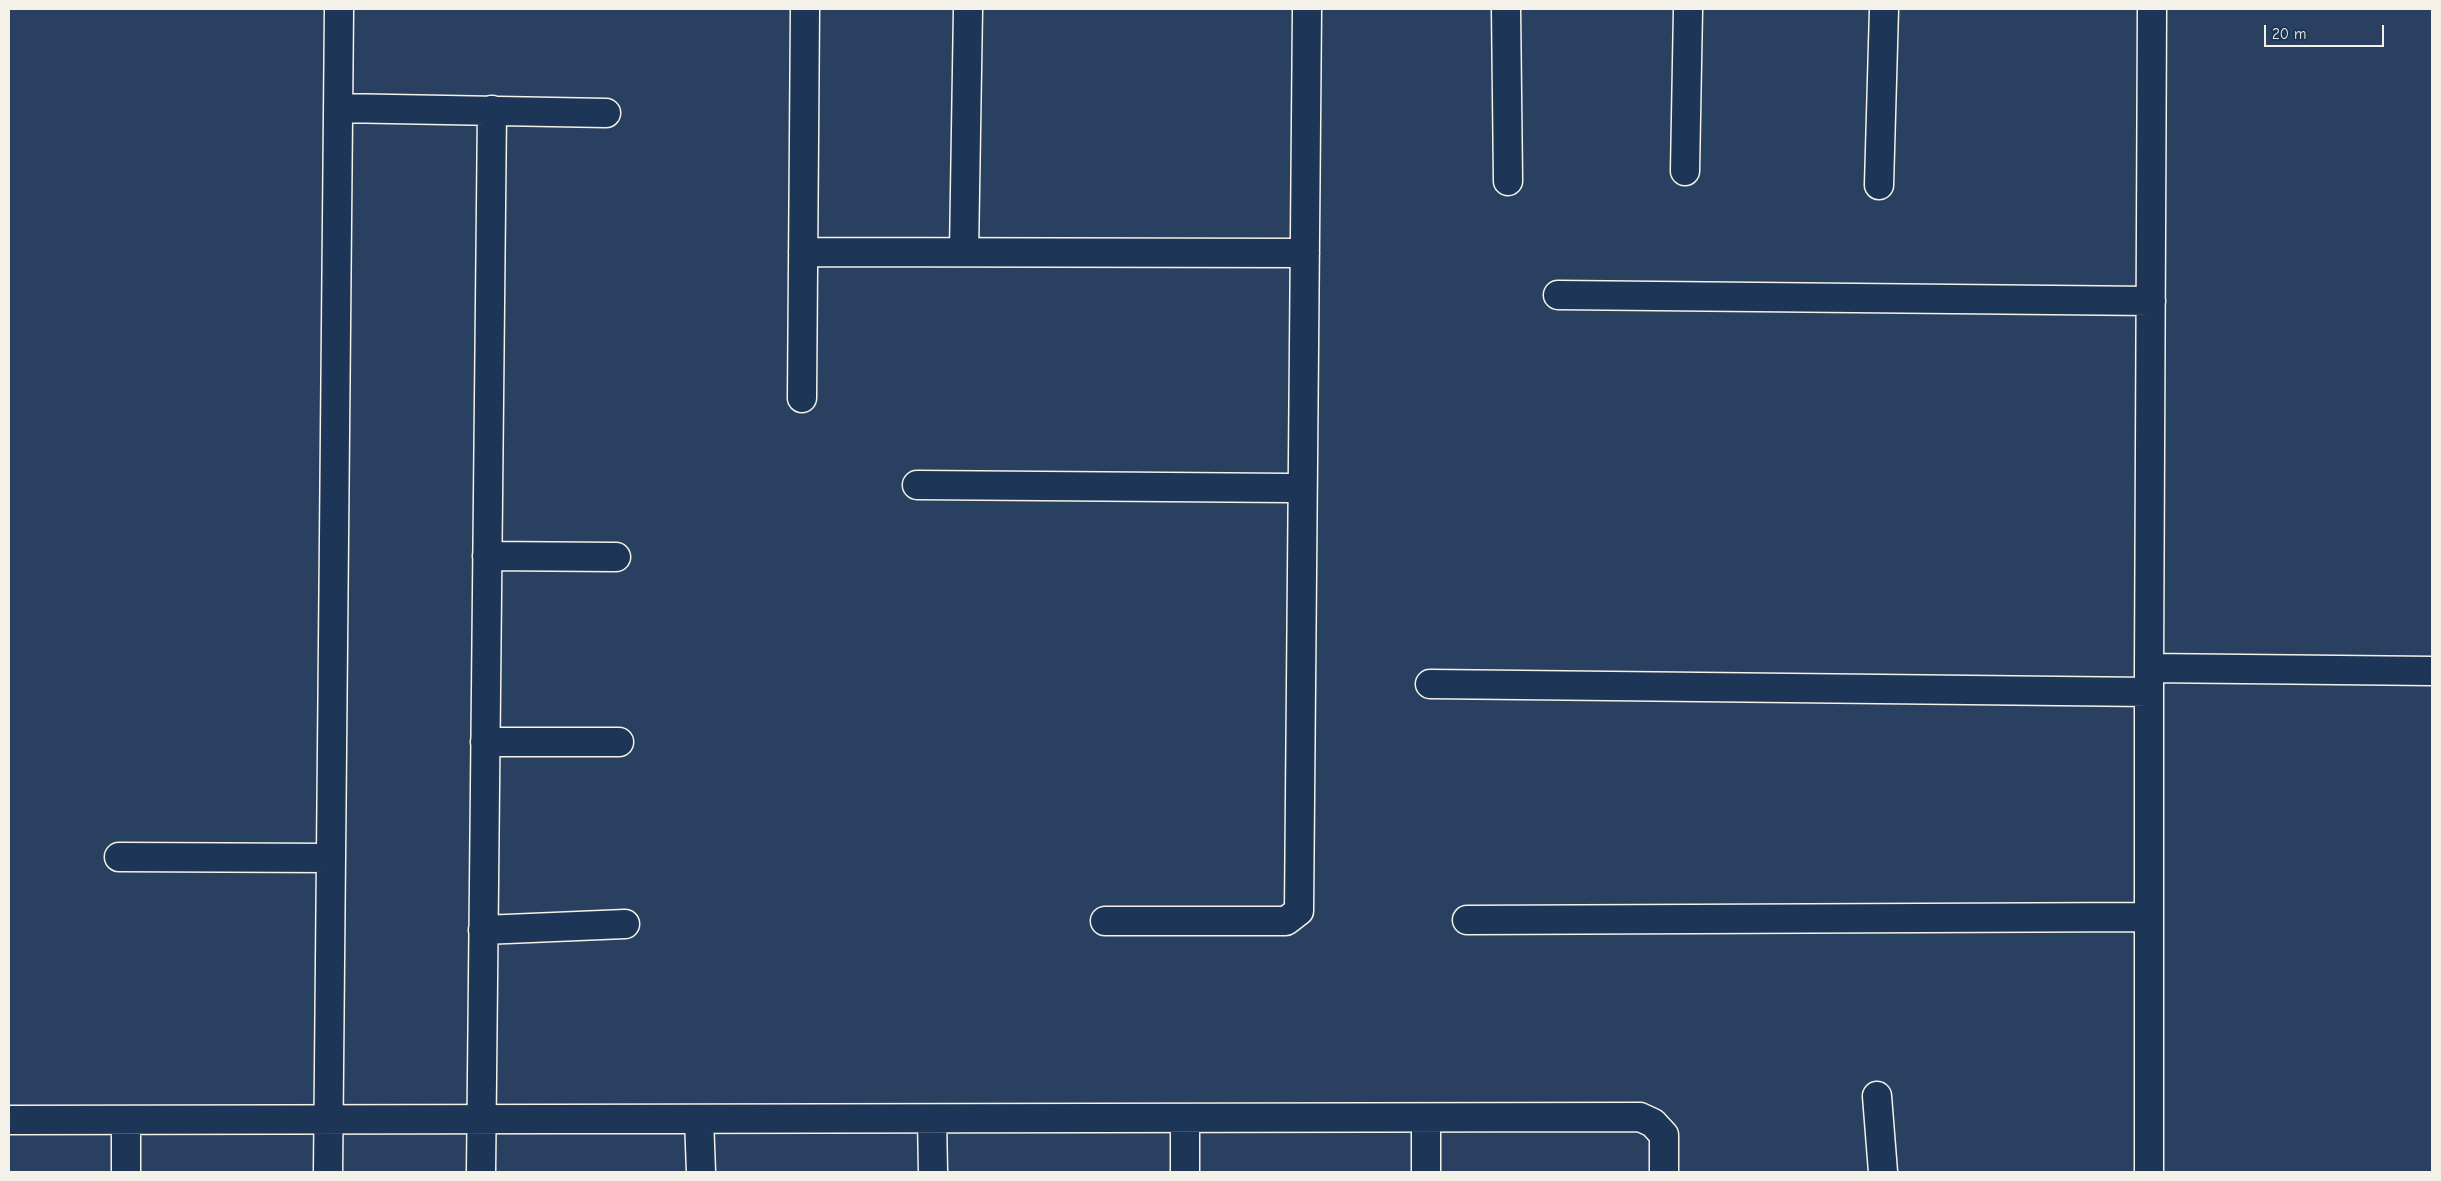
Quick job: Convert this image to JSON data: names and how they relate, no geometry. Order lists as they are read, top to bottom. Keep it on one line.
{"scale_bar":"20 m"}
